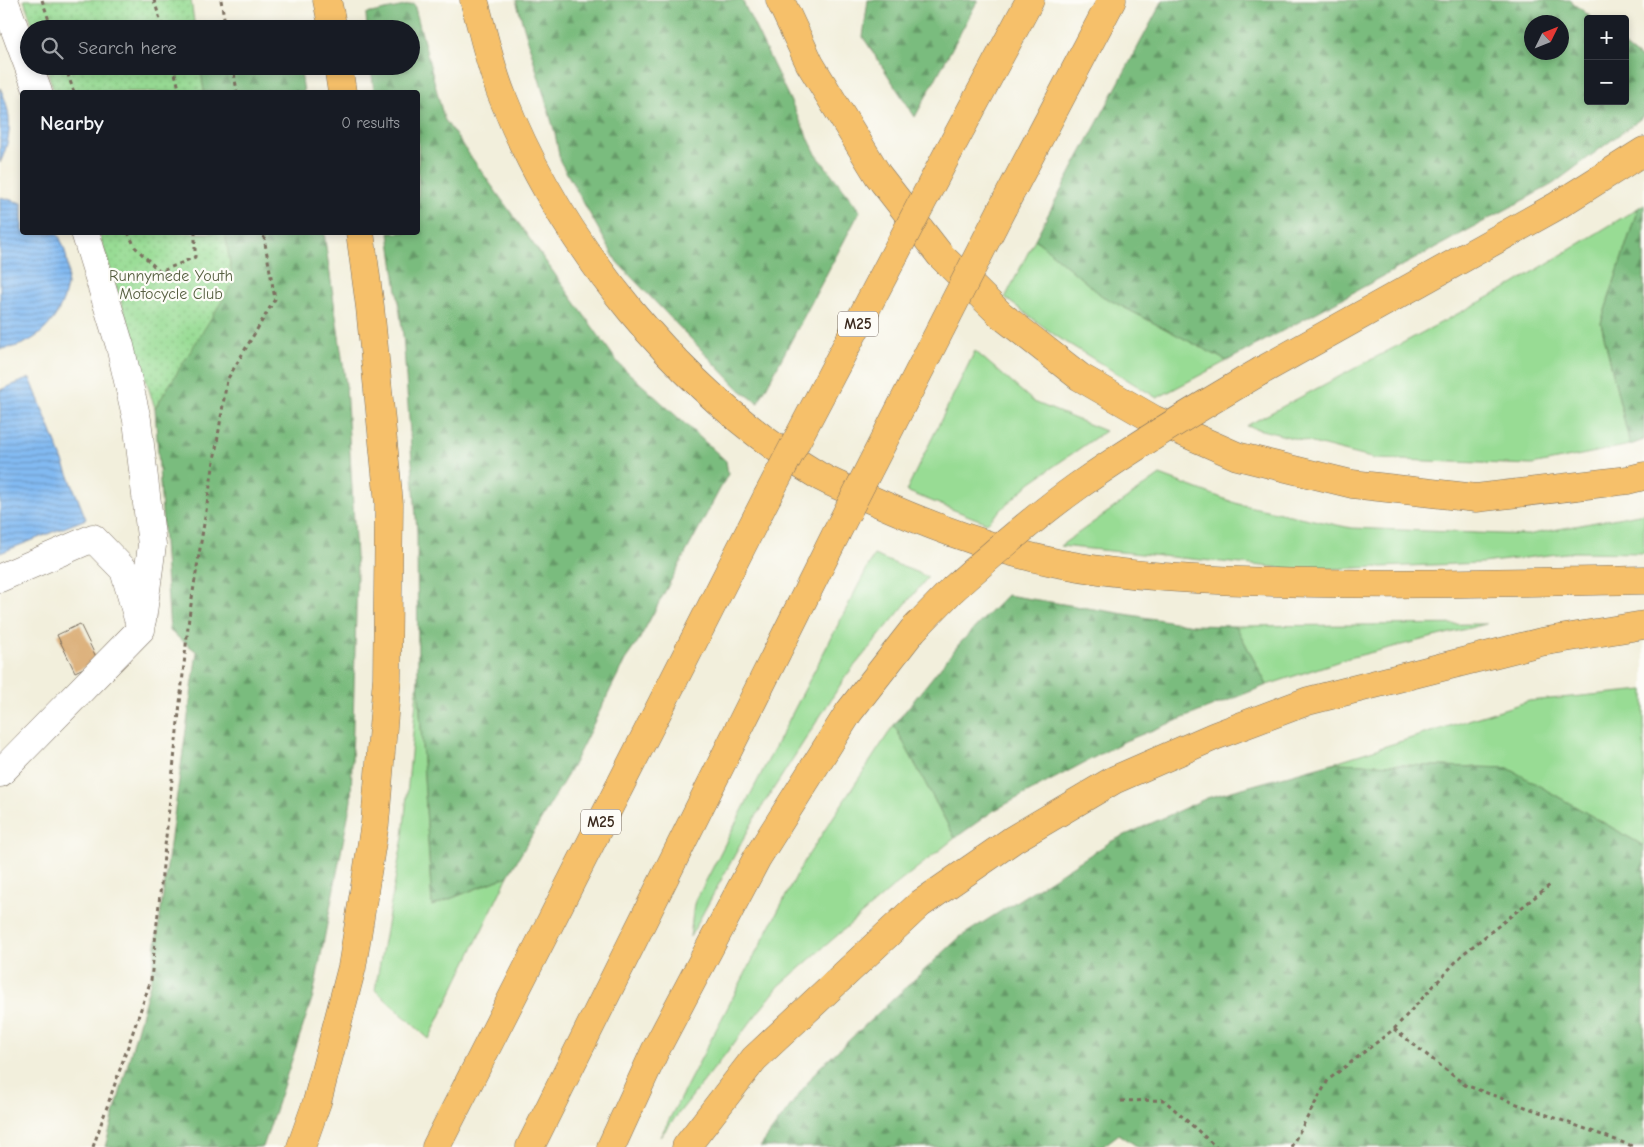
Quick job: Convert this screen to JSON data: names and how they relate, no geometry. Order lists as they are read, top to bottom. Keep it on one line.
{"streets":{"highway":["M25"]},"parks":["Runnymede Youth Motocycle Club"],"north":"top right","page":{"map_buttons":["+","−"],"search":"Search here","heading":["Nearby","0 results"]}}
